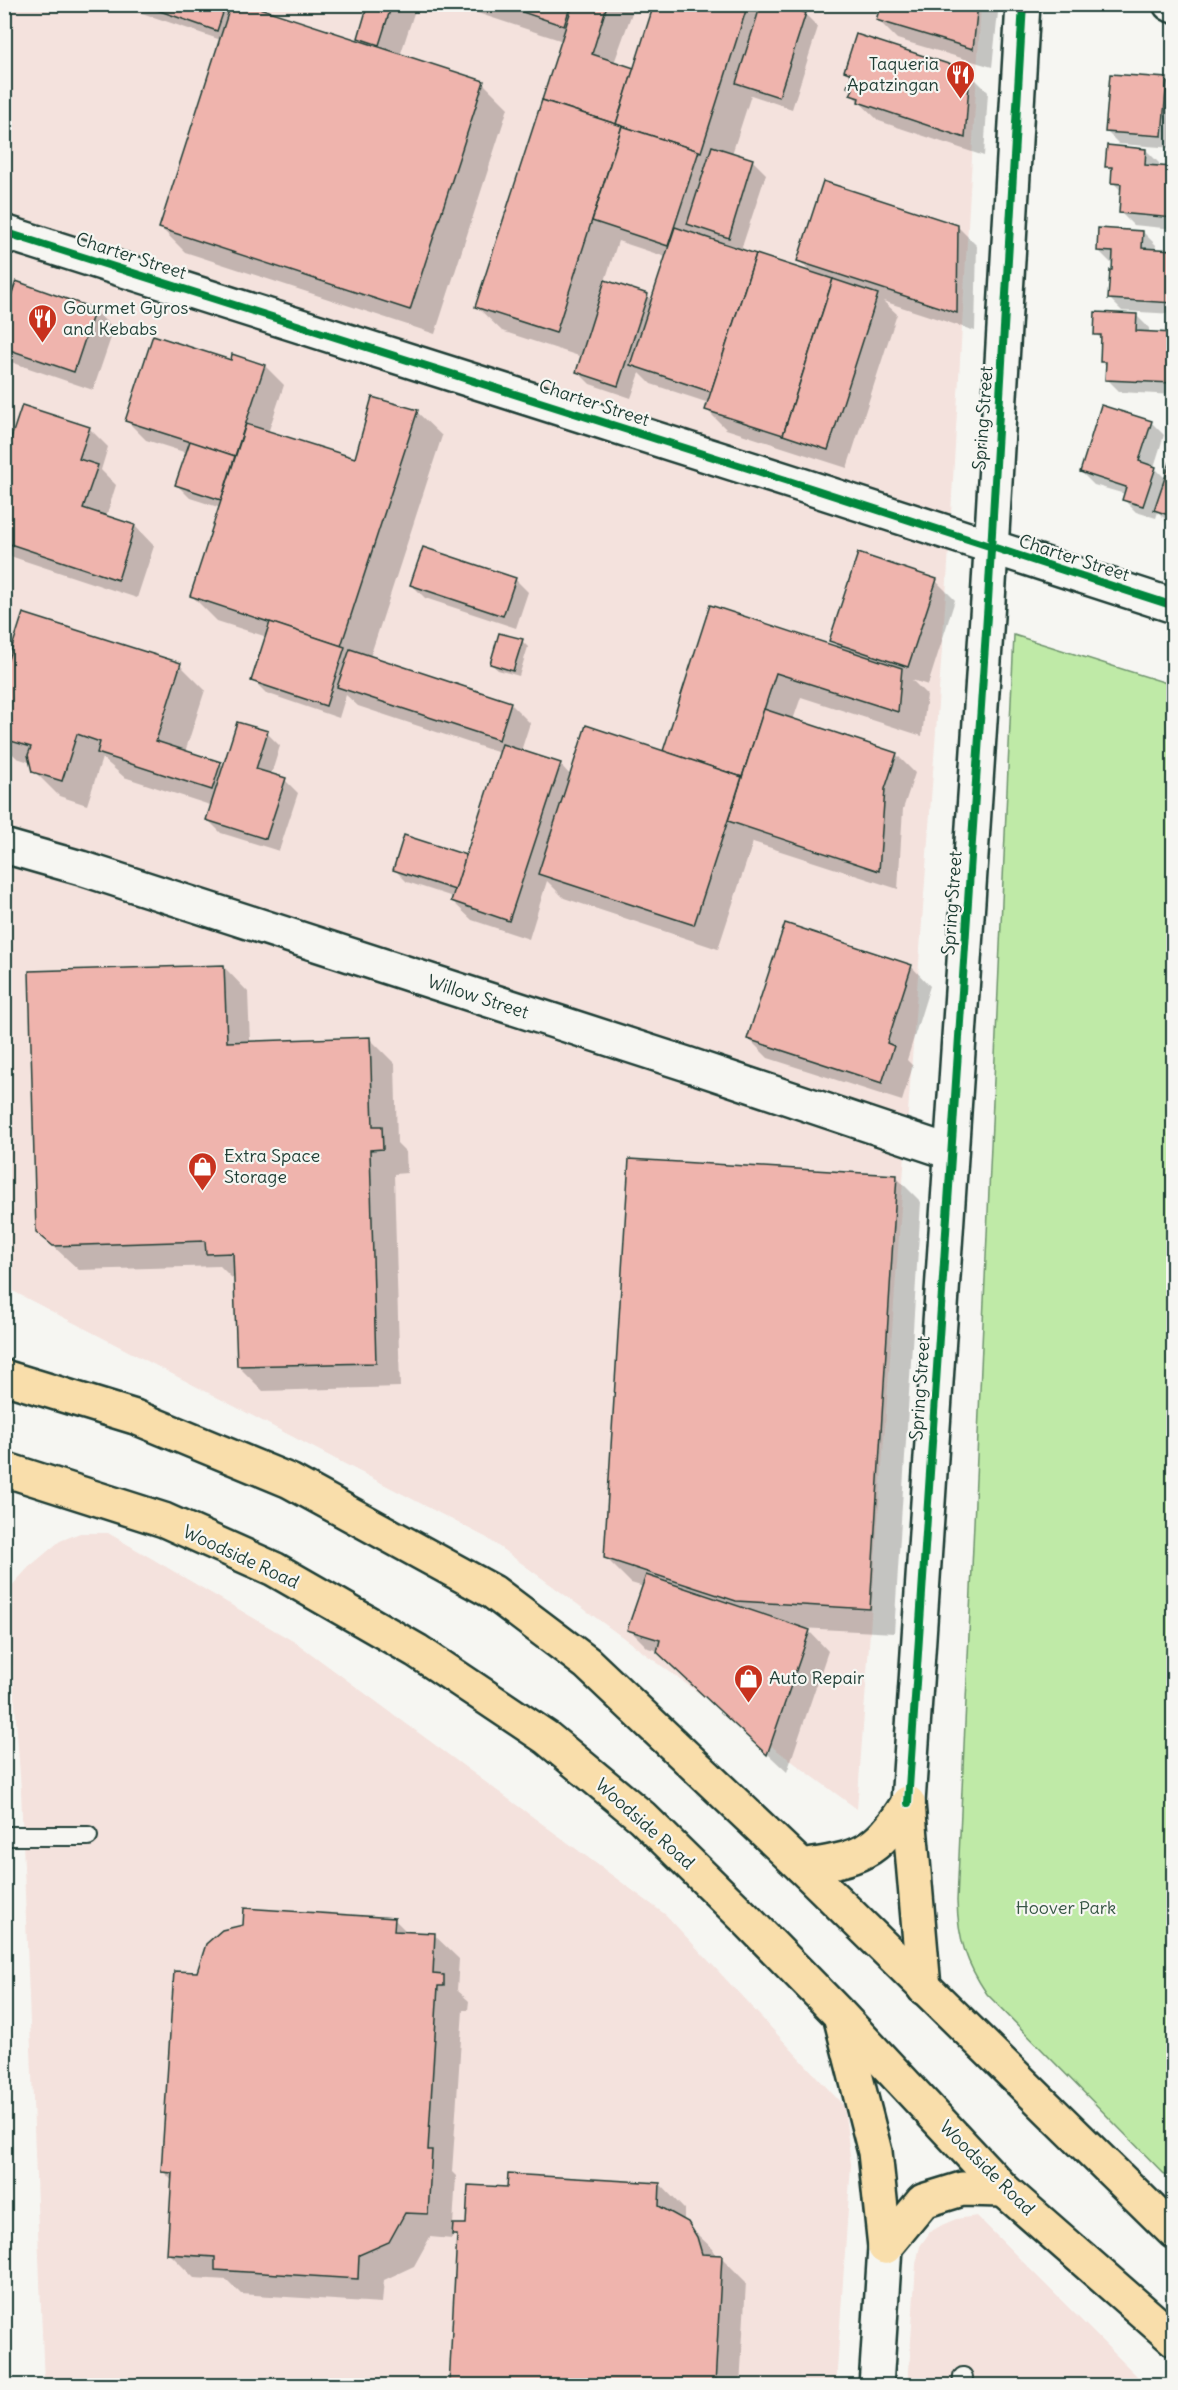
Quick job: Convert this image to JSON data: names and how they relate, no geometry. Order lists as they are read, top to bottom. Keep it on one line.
{"streets":{"highway":["Woodside Road"],"street":["Charter Street","Spring Street","Willow Street"]},"crossings":[["Charter Street","Spring Street"],["Spring Street","Willow Street"]],"parks":["Hoover Park"],"places":{"restaurant":["Taqueria Apatzingan","Gourmet Gyros and Kebabs"],"shop":["Extra Space Storage","Auto Repair"]}}
